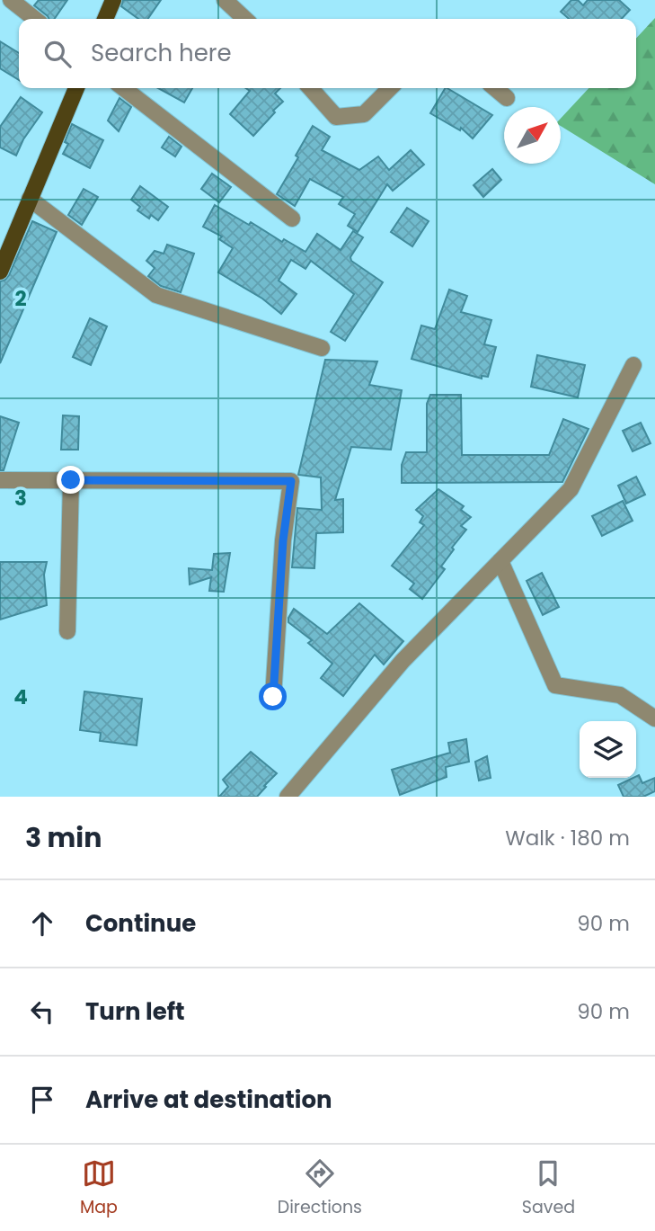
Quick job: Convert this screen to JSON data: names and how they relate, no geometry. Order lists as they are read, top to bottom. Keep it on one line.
{"north":"top right","page":{"search":"Search here","heading":["3 min","Walk · 180 m"],"list":[["Continue","90 m"],["Turn left","90 m"],"Arrive at destination"],"nav":["Map","Directions","Saved"]},"grid":{"rows":["2","3","4"]}}
